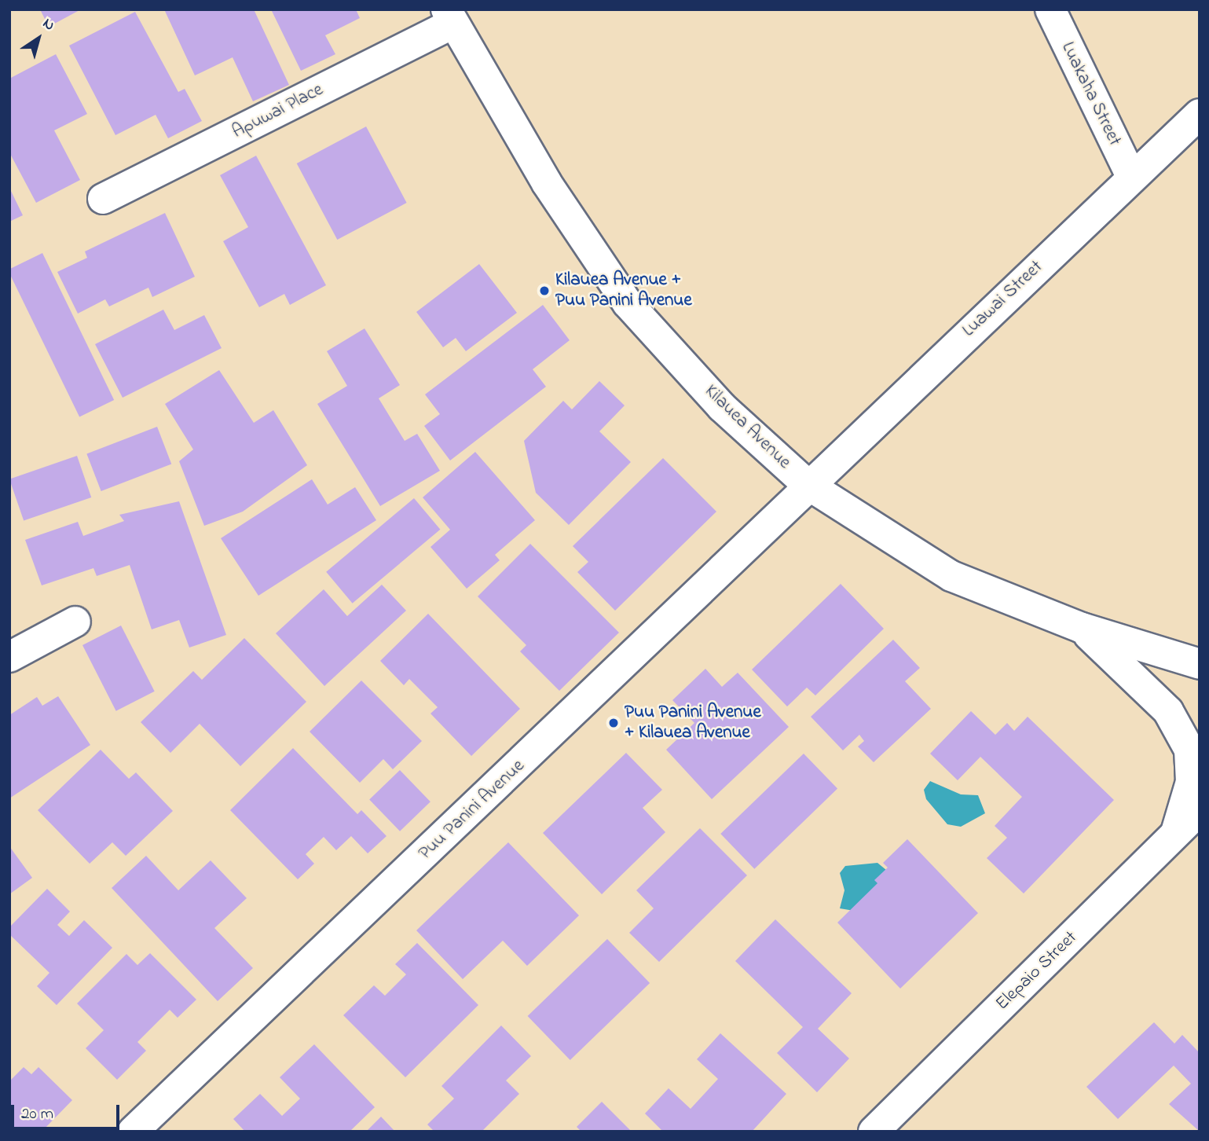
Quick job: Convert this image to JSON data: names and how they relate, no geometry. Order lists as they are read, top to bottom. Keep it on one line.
{"streets":{"street":["Luakaha Street","Apuwai Place","Luawai Street","Kilauea Avenue","Puu Panini Avenue","Elepaio Street"]},"crossings":[["Luakaha Street","Luawai Street"],["Apuwai Place","Kilauea Avenue"],["Luawai Street","Kilauea Avenue"],["Luawai Street","Puu Panini Avenue"],["Kilauea Avenue","Puu Panini Avenue"]],"places":["Kilauea Avenue + Puu Panini Avenue","Puu Panini Avenue + Kilauea Avenue"],"scale_bar":"20 m","north":"top right"}
